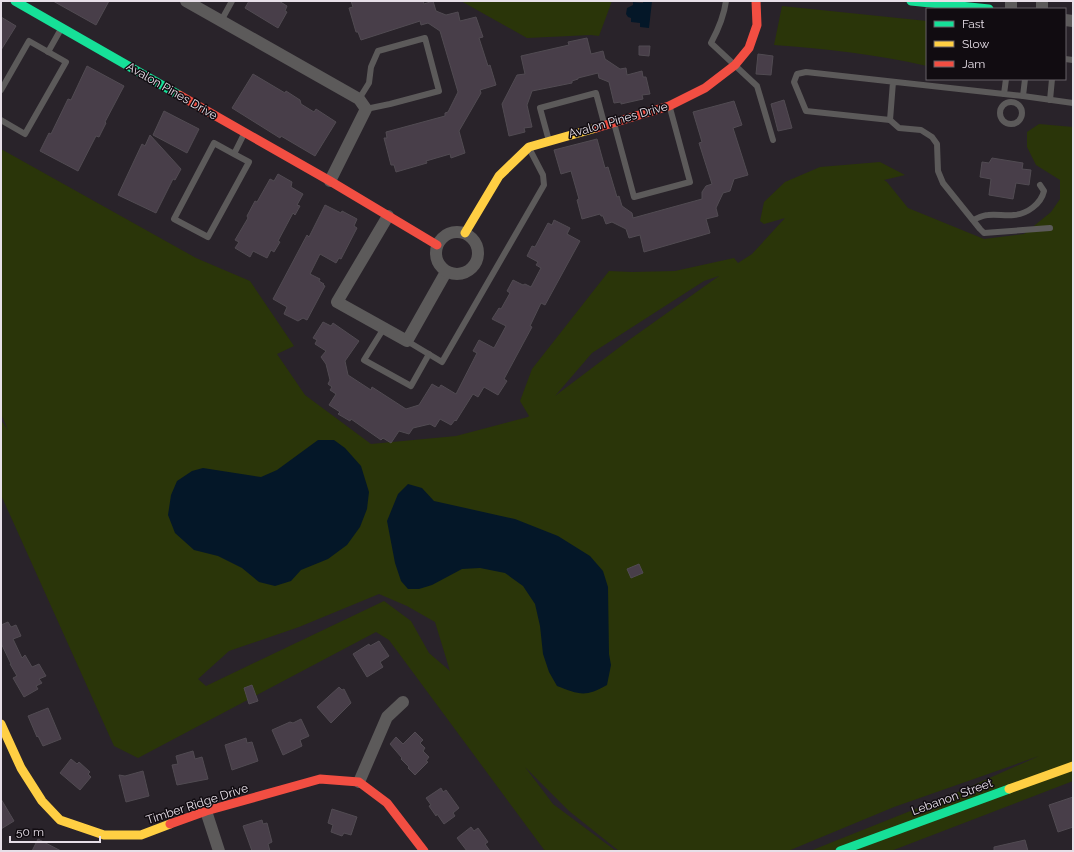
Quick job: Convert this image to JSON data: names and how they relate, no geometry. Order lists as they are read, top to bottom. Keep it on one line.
{"streets":{"street":["Avalon Pines Drive","Lebanon Street","Timber Ridge Drive"]},"legend":["Fast","Slow","Jam"],"scale_bar":"50 m"}
